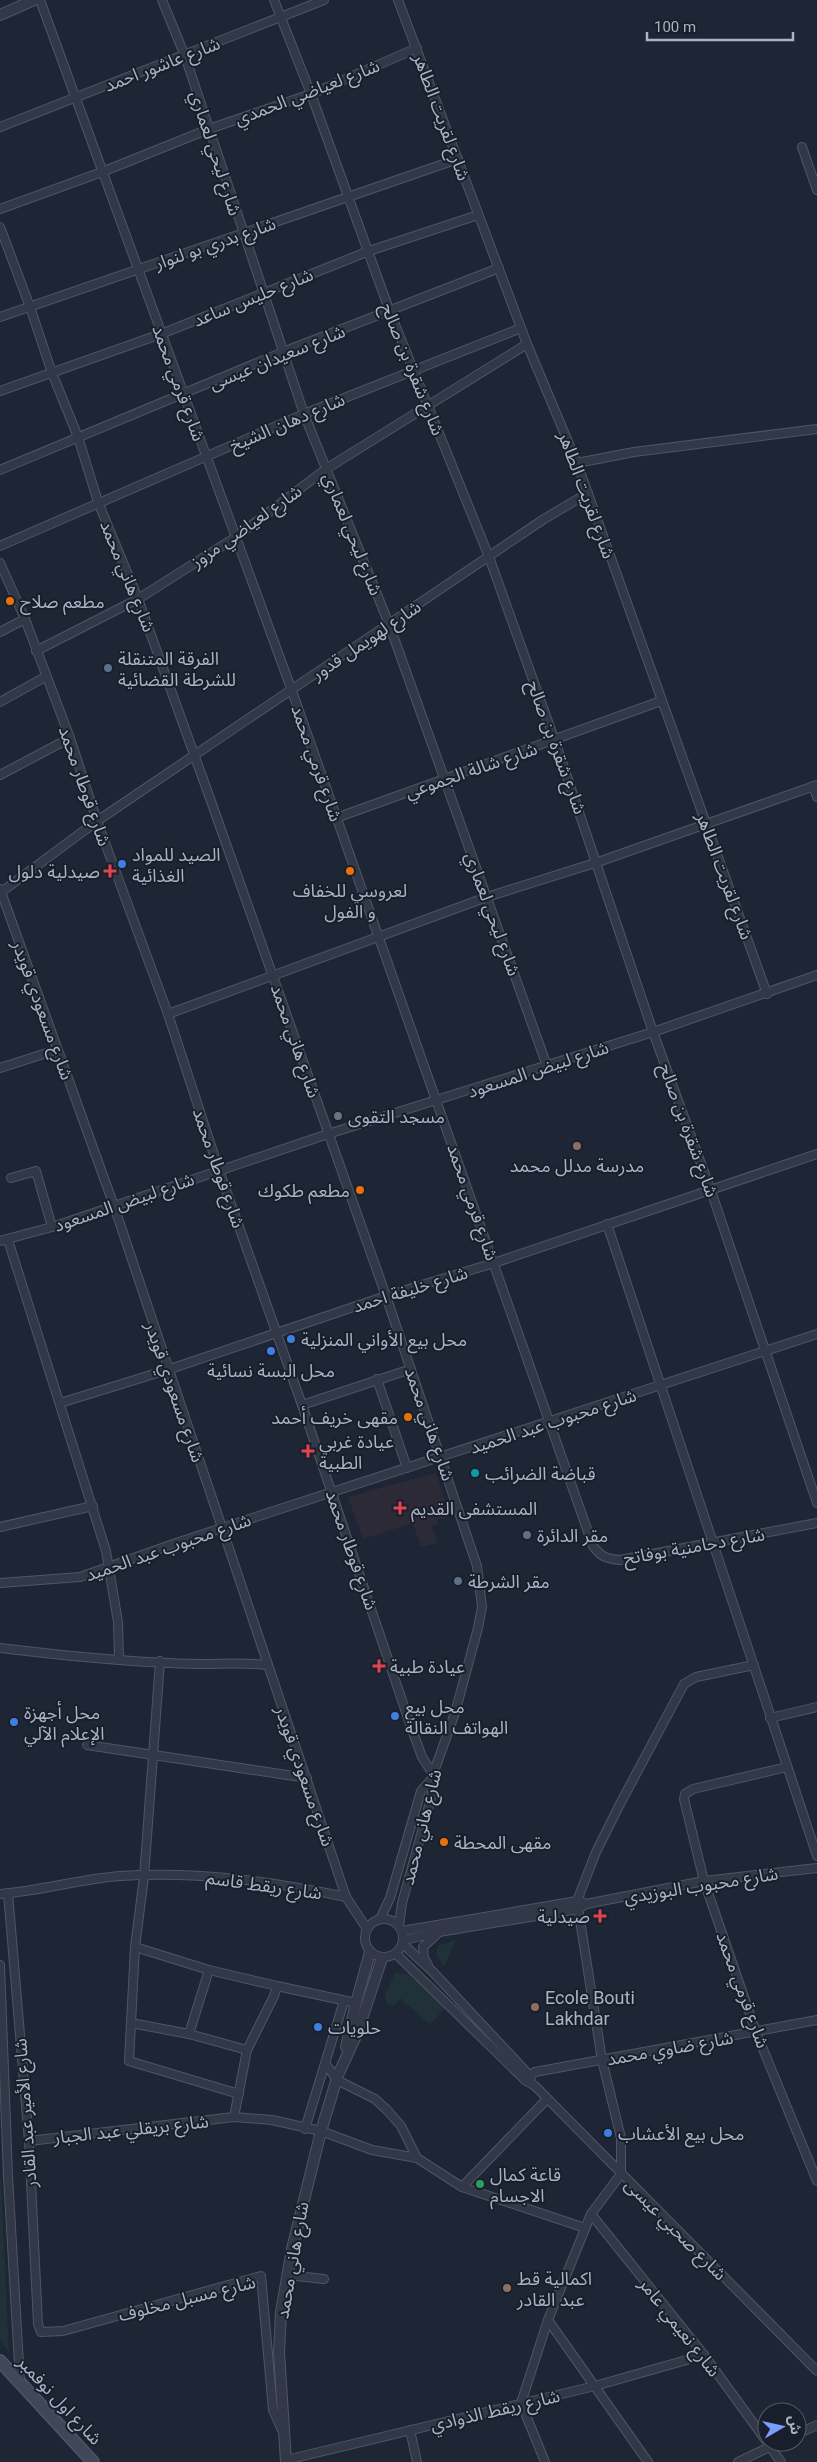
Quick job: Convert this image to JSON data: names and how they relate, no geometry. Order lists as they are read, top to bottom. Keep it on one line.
{"streets":{"main road":["شارع اول نوفمبر"],"street":["شارع عاشور احمد","شارع لعياضي الحمدي","شارع لقريت الطاهر","شارع ليحي لعماري","شارع بدري بو لنوار","شارع حليس ساعد","شارع سعيدان عيسى","شارع شقرة بن صالح","شارع قرمي محمد","شارع دهان الشيخ","شارع لعياضي مزوز","شارع هاني محمد","شارع لهويمل قدور","شارع شالة الجموعي","شارع قوطار محمد","شارع مسعودي قويدر","شارع لبيض المسعود","شارع خليفة احمد","شارع محبوب عبد الحميد","شارع دحامنية بوفاتح","شارع ريقط قاسم","شارع محبوب البوزيدي","شارع ضاوي محمد","شارع الأمير عبد القادر","شارع بريقلي عبد الجبار","شارع صحبي عيسى","شارع مسبل مخلوف","شارع نعيمي عامر","شارع ريقط الذوادي"]},"crossings":[["شارع عاشور احمد","شارع ليحي لعماري"],["شارع عاشور احمد","شارع شقرة بن صالح"],["شارع عاشور احمد","شارع قرمي محمد"],["شارع لعياضي الحمدي","شارع لقريت الطاهر"],["شارع لعياضي الحمدي","شارع ليحي لعماري"],["شارع لعياضي الحمدي","شارع شقرة بن صالح"],["شارع لعياضي الحمدي","شارع قرمي محمد"],["شارع لقريت الطاهر","شارع بدري بو لنوار"],["شارع لقريت الطاهر","شارع حليس ساعد"],["شارع لقريت الطاهر","شارع سعيدان عيسى"],["شارع لقريت الطاهر","شارع دهان الشيخ"],["شارع لقريت الطاهر","شارع لعياضي مزوز"],["شارع لقريت الطاهر","شارع لهويمل قدور"],["شارع لقريت الطاهر","شارع شالة الجموعي"],["شارع لقريت الطاهر","شارع لبيض المسعود"],["شارع ليحي لعماري","شارع بدري بو لنوار"],["شارع ليحي لعماري","شارع حليس ساعد"],["شارع ليحي لعماري","شارع سعيدان عيسى"],["شارع ليحي لعماري","شارع دهان الشيخ"],["شارع ليحي لعماري","شارع لعياضي مزوز"],["شارع ليحي لعماري","شارع لهويمل قدور"],["شارع ليحي لعماري","شارع شالة الجموعي"],["شارع ليحي لعماري","شارع لبيض المسعود"],["شارع بدري بو لنوار","شارع شقرة بن صالح"],["شارع بدري بو لنوار","شارع قرمي محمد"],["شارع بدري بو لنوار","شارع هاني محمد"],["شارع حليس ساعد","شارع شقرة بن صالح"],["شارع حليس ساعد","شارع قرمي محمد"],["شارع حليس ساعد","شارع هاني محمد"],["شارع سعيدان عيسى","شارع شقرة بن صالح"],["شارع سعيدان عيسى","شارع قرمي محمد"],["شارع سعيدان عيسى","شارع هاني محمد"],["شارع شقرة بن صالح","شارع دهان الشيخ"],["شارع شقرة بن صالح","شارع لعياضي مزوز"],["شارع شقرة بن صالح","شارع لهويمل قدور"],["شارع شقرة بن صالح","شارع شالة الجموعي"],["شارع شقرة بن صالح","شارع لبيض المسعود"],["شارع شقرة بن صالح","شارع خليفة احمد"],["شارع شقرة بن صالح","شارع محبوب عبد الحميد"],["شارع قرمي محمد","شارع دهان الشيخ"],["شارع قرمي محمد","شارع لعياضي مزوز"],["شارع قرمي محمد","شارع لهويمل قدور"],["شارع قرمي محمد","شارع شالة الجموعي"],["شارع قرمي محمد","شارع لبيض المسعود"],["شارع قرمي محمد","شارع خليفة احمد"],["شارع قرمي محمد","شارع محبوب عبد الحميد"],["شارع قرمي محمد","شارع دحامنية بوفاتح"],["شارع قرمي محمد","شارع محبوب البوزيدي"],["شارع قرمي محمد","شارع ضاوي محمد"],["شارع دهان الشيخ","شارع هاني محمد"],["شارع لعياضي مزوز","شارع هاني محمد"],["شارع لعياضي مزوز","شارع قوطار محمد"],["شارع هاني محمد","شارع لهويمل قدور"],["شارع هاني محمد","شارع قوطار محمد"],["شارع هاني محمد","شارع لبيض المسعود"],["شارع هاني محمد","شارع خليفة احمد"],["شارع هاني محمد","شارع محبوب عبد الحميد"],["شارع هاني محمد","شارع ريقط قاسم"],["شارع هاني محمد","شارع بريقلي عبد الجبار"],["شارع هاني محمد","شارع صحبي عيسى"],["شارع هاني محمد","شارع مسبل مخلوف"],["شارع هاني محمد","شارع ريقط الذوادي"],["شارع لهويمل قدور","شارع قوطار محمد"],["شارع لهويمل قدور","شارع مسعودي قويدر"],["شارع قوطار محمد","شارع لبيض المسعود"],["شارع قوطار محمد","شارع خليفة احمد"],["شارع قوطار محمد","شارع محبوب عبد الحميد"],["شارع مسعودي قويدر","شارع لبيض المسعود"],["شارع مسعودي قويدر","شارع خليفة احمد"],["شارع مسعودي قويدر","شارع محبوب عبد الحميد"],["شارع مسعودي قويدر","شارع ريقط قاسم"],["شارع ريقط قاسم","شارع الأمير عبد القادر"],["شارع ريقط قاسم","شارع صحبي عيسى"],["شارع ضاوي محمد","شارع صحبي عيسى"],["شارع الأمير عبد القادر","شارع بريقلي عبد الجبار"],["شارع الأمير عبد القادر","شارع مسبل مخلوف"],["شارع الأمير عبد القادر","شارع اول نوفمبر"],["شارع نعيمي عامر","شارع ريقط الذوادي"]],"places":{"other":["مطعم صلاح","الفرقة المتنقلة للشرطة القضائية","الصيد للمواد الغذائية","لعروسي للخفاف و الفول","مسجد التقوى","مدرسة مدلل محمد","مطعم طكوك","محل بيع الأواني المنزلية","محل البسة نسائية","مقهى خريف أحمد","قباضة الضرائب","مقر الدائرة","مقر الشرطة","محل بيع الهواتف النقالة","محل أجهزة الإعلام الآلي","مقهى المحطة","Ecole Bouti Lakhdar","حلويات","محل بيع الأعشاب","قاعة كمال الاجسام","اكمالية قط عبد القادر"],"health":["صيدلية دلول","عيادة غربي الطبية","المستشفى القديم","عيادة طبية","صيدلية"]},"scale_bar":"100 m","north":"right"}
